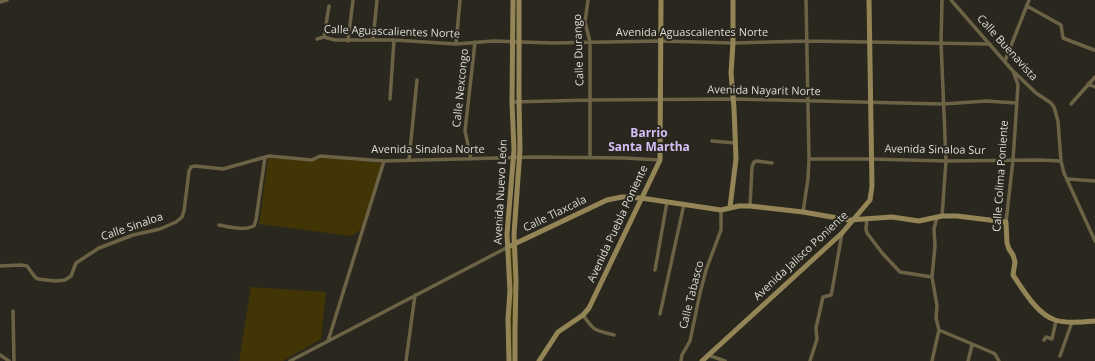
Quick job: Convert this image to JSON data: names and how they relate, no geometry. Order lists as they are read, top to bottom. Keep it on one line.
{"streets":{"street":["Calle Aguascalientes Norte","Avenida Aguascalientes Norte","Calle Buenavista","Calle Durango","Calle Nexcongo","Avenida Nayarit Norte","Avenida Sinaloa Norte","Avenida Sinaloa Sur","Calle Colima Poniente","Avenida Nuevo León","Calle Tlaxcala","Avenida Puebla Poniente","Calle Sinaloa","Avenida Jalisco Poniente","Calle Tabasco"]},"crossings":[["Calle Aguascalientes Norte","Avenida Aguascalientes Norte"],["Calle Aguascalientes Norte","Calle Nexcongo"],["Calle Aguascalientes Norte","Avenida Nuevo León"],["Avenida Aguascalientes Norte","Calle Buenavista"],["Avenida Aguascalientes Norte","Calle Durango"],["Avenida Aguascalientes Norte","Avenida Nuevo León"],["Avenida Aguascalientes Norte","Avenida Puebla Poniente"],["Avenida Aguascalientes Norte","Avenida Jalisco Poniente"],["Calle Buenavista","Avenida Sinaloa Sur"],["Calle Buenavista","Calle Colima Poniente"],["Calle Durango","Avenida Nayarit Norte"],["Calle Durango","Avenida Sinaloa Norte"],["Calle Nexcongo","Avenida Sinaloa Norte"],["Avenida Nayarit Norte","Calle Colima Poniente"],["Avenida Nayarit Norte","Avenida Nuevo León"],["Avenida Nayarit Norte","Avenida Puebla Poniente"],["Avenida Nayarit Norte","Avenida Jalisco Poniente"],["Avenida Sinaloa Norte","Avenida Nuevo León"],["Avenida Sinaloa Norte","Avenida Puebla Poniente"],["Avenida Sinaloa Norte","Calle Sinaloa"],["Avenida Sinaloa Sur","Calle Colima Poniente"],["Avenida Sinaloa Sur","Avenida Jalisco Poniente"],["Calle Colima Poniente","Calle Tlaxcala"],["Avenida Nuevo León","Calle Tlaxcala"],["Calle Tlaxcala","Avenida Puebla Poniente"],["Calle Tlaxcala","Avenida Jalisco Poniente"],["Calle Tlaxcala","Calle Tabasco"]],"districts":["Barrio Santa Martha"]}
